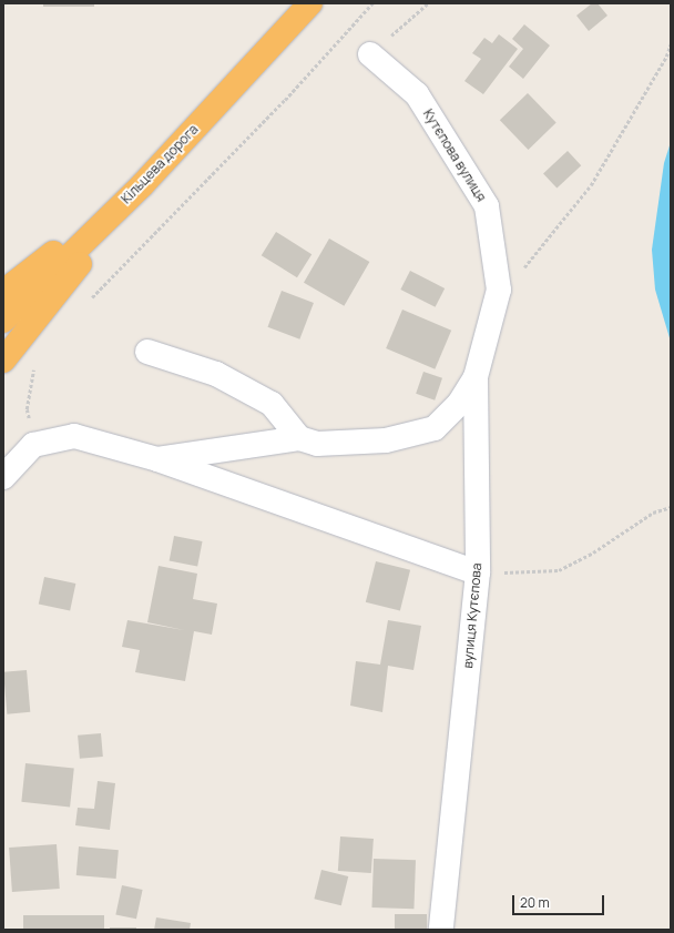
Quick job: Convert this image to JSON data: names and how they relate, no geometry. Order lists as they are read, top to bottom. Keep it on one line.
{"streets":{"highway":["Кільцева дорога"],"street":["Кутєпова вулиця","вулиця Кутєпова"]},"crossings":[["Кутєпова вулиця","вулиця Кутєпова"]],"scale_bar":"20 m"}
